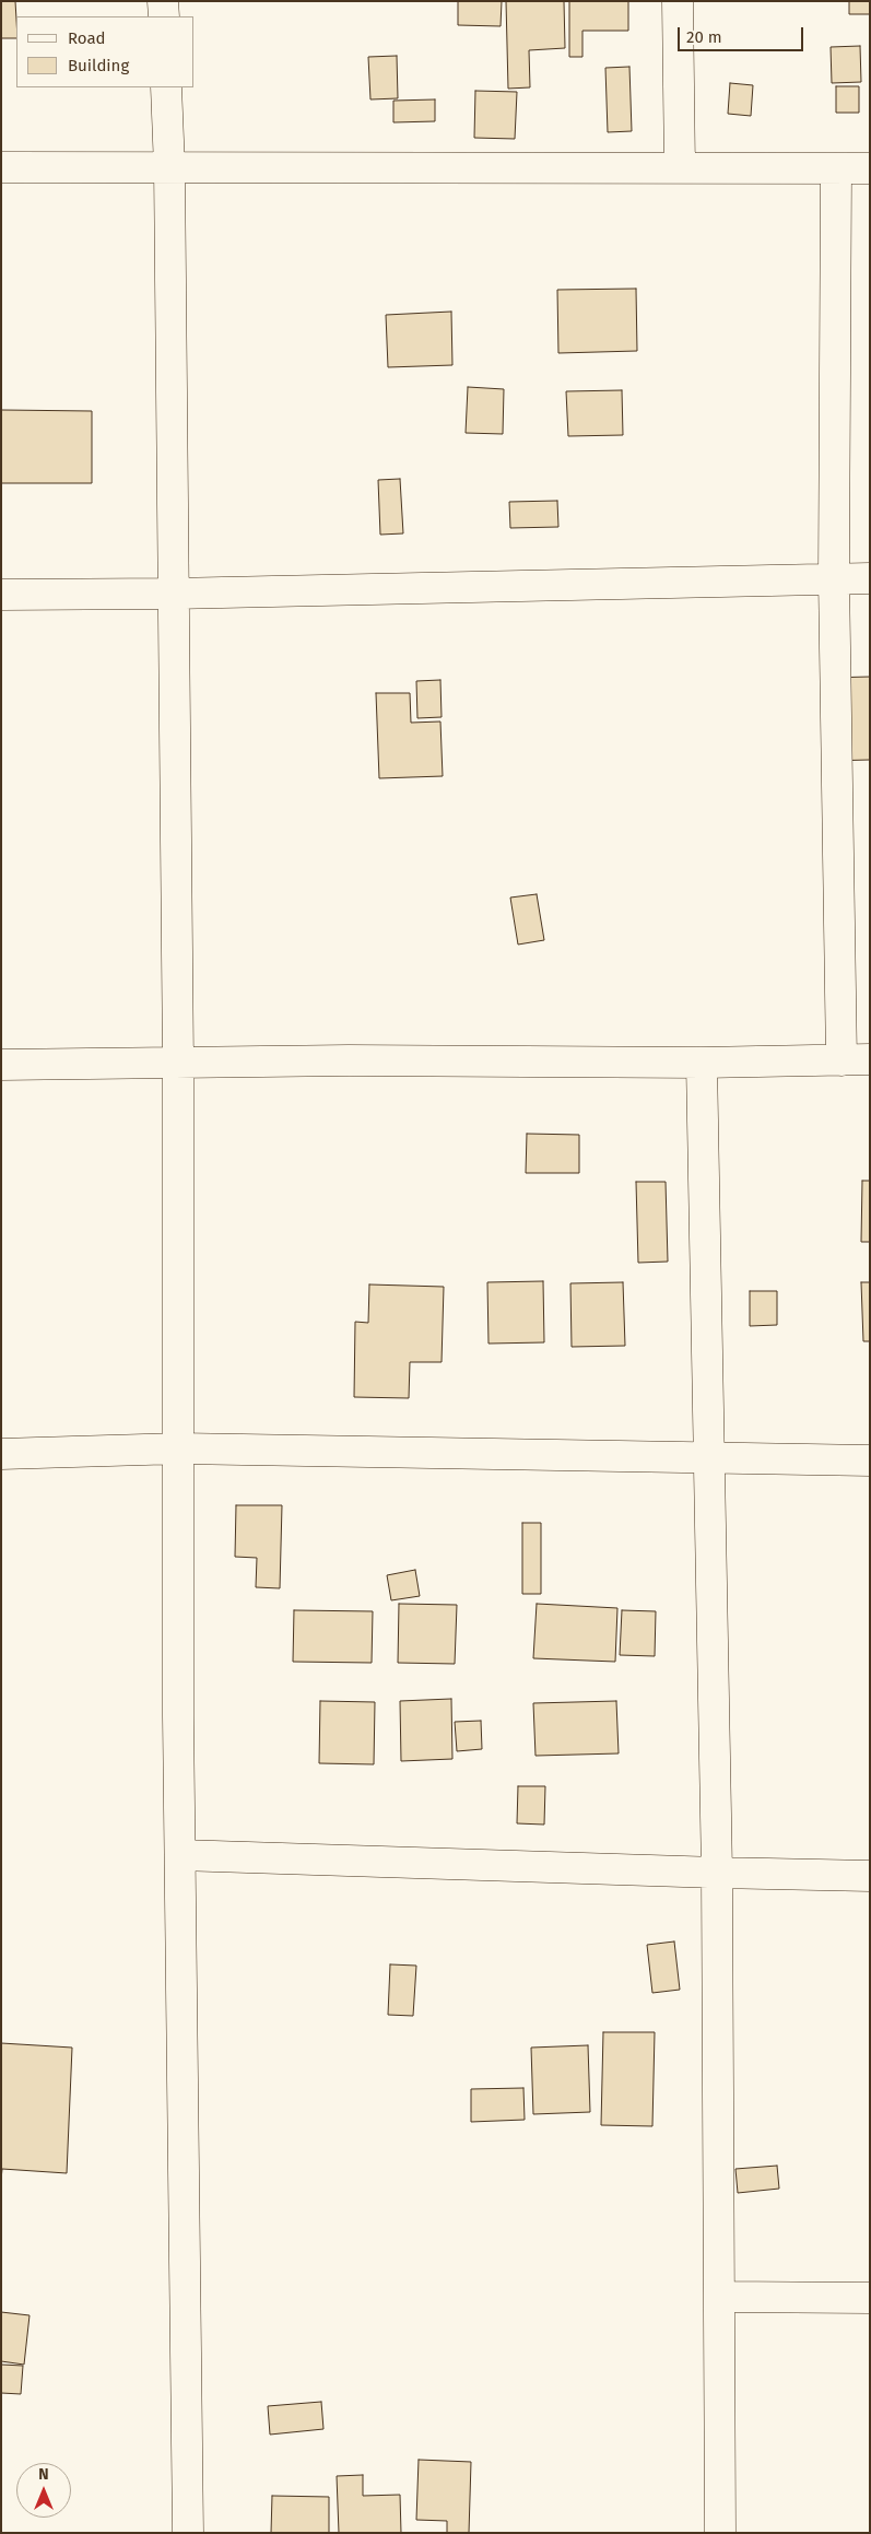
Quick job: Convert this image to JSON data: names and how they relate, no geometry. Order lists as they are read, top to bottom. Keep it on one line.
{"legend":["Road","Building"],"scale_bar":"20 m","north":"top"}
